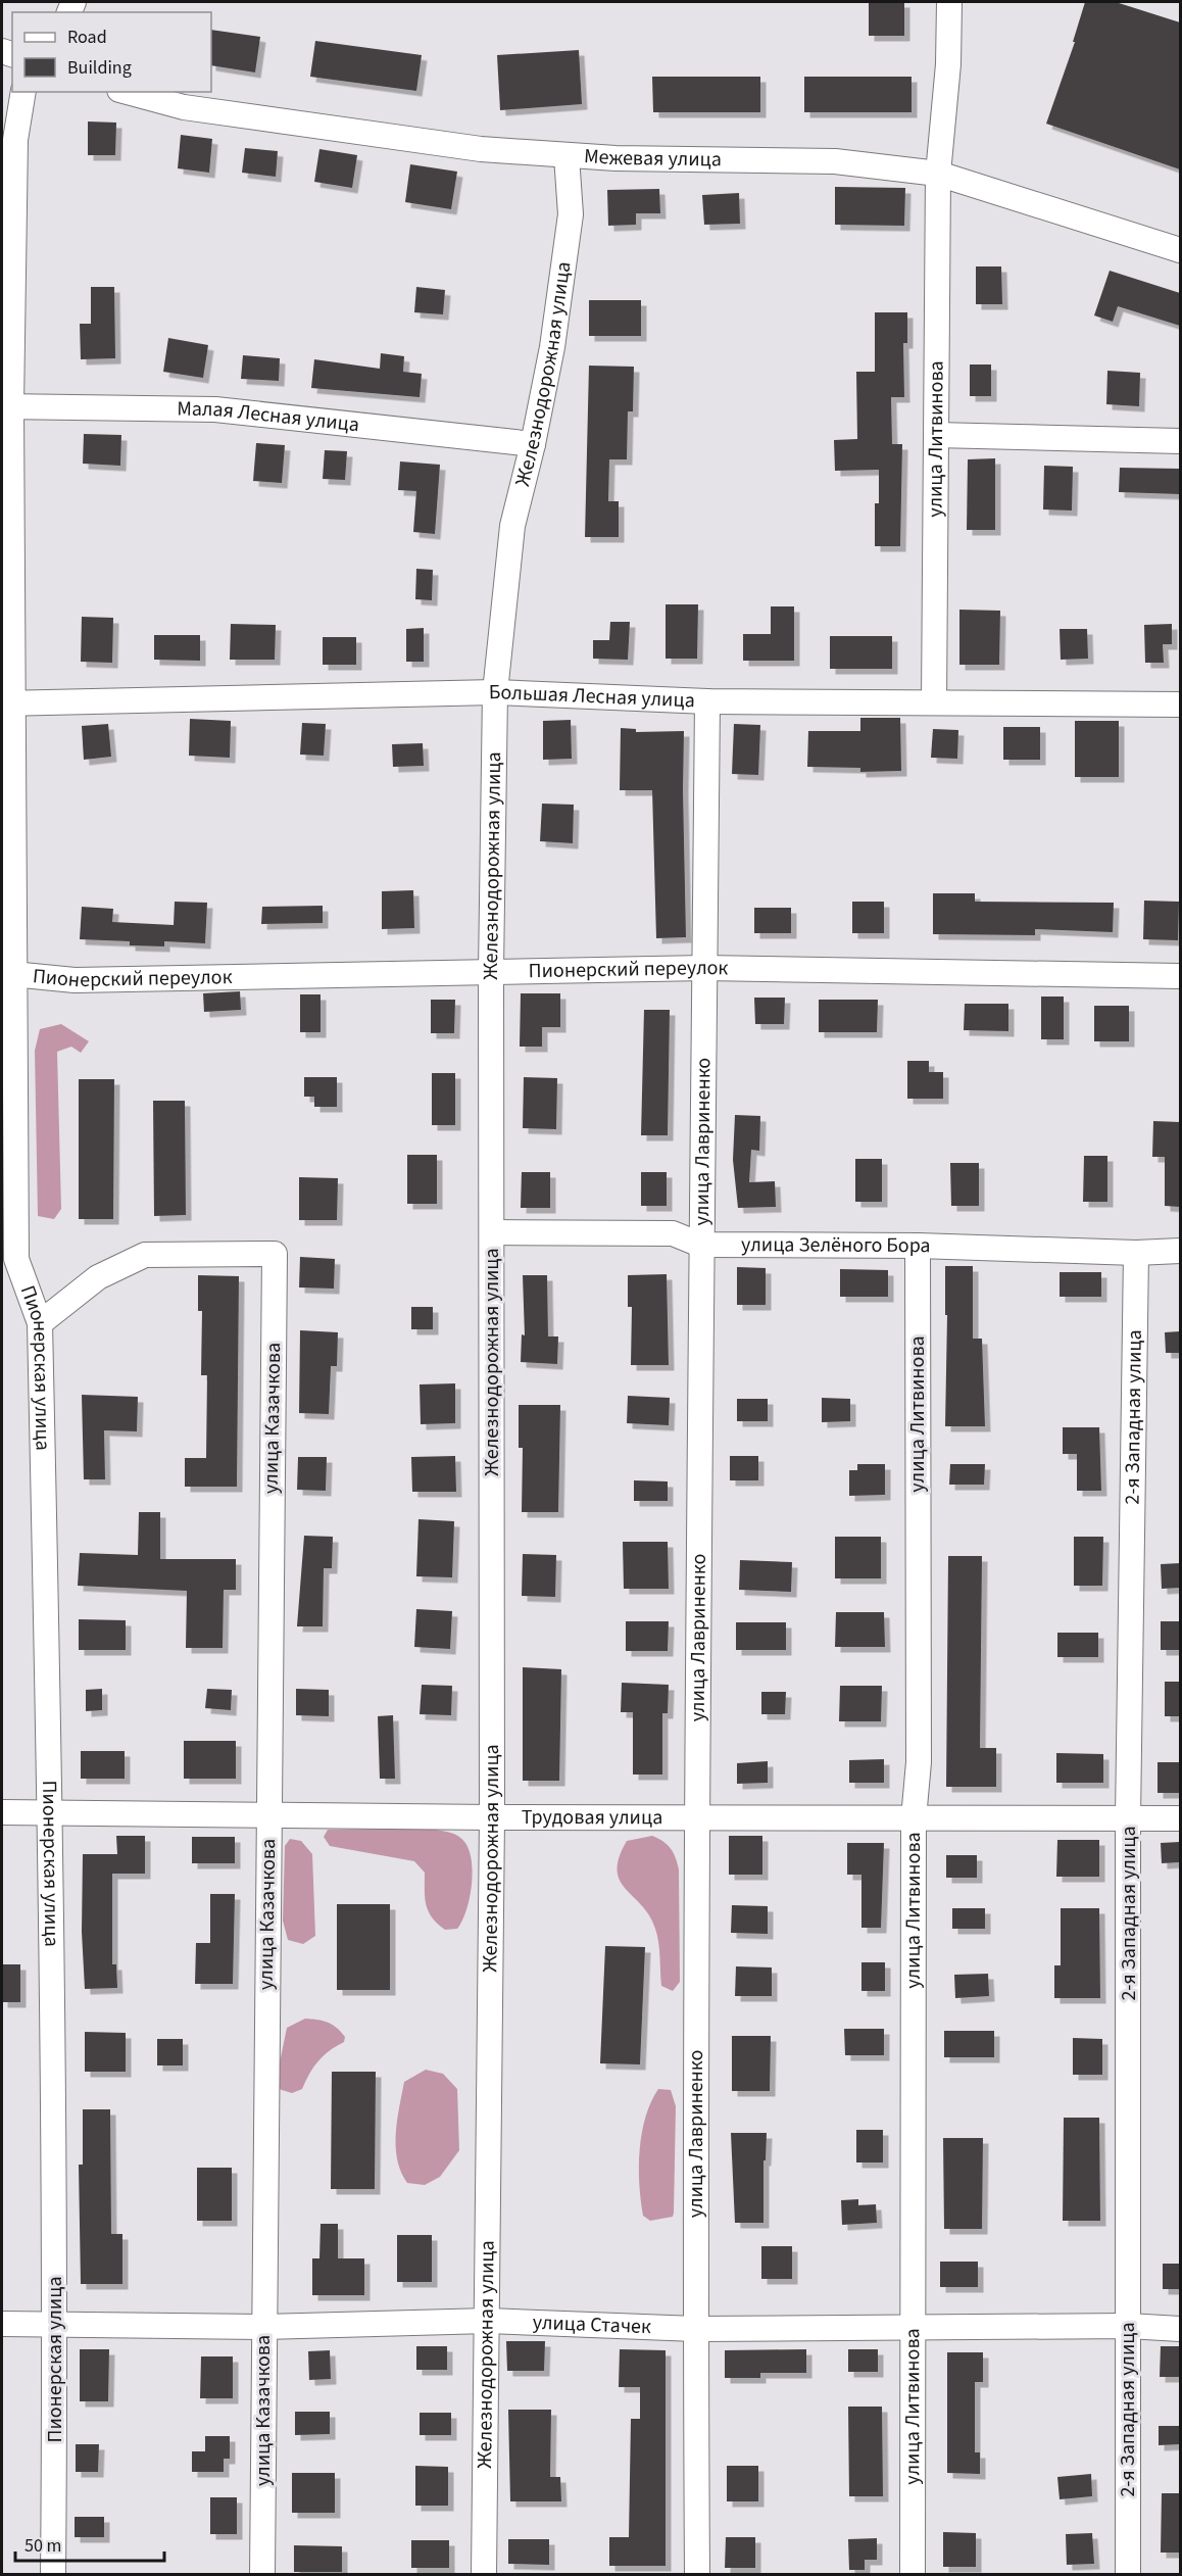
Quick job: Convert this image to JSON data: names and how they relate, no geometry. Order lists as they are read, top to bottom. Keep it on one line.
{"streets":{"street":["Межевая улица","Железнодорожная улица","Малая Лесная улица","улица Литвинова","Большая Лесная улица","Пионерский переулок","улица Лавриненко","улица Зелёного Бора","Пионерская улица","улица Казачкова","2-я Западная улица","Трудовая улица","улица Стачек"]},"crossings":[["Межевая улица","Железнодорожная улица"],["Межевая улица","улица Литвинова"],["Железнодорожная улица","Малая Лесная улица"],["Железнодорожная улица","Большая Лесная улица"],["Железнодорожная улица","Пионерский переулок"],["Железнодорожная улица","улица Зелёного Бора"],["Железнодорожная улица","Трудовая улица"],["Железнодорожная улица","улица Стачек"],["Малая Лесная улица","Пионерская улица"],["улица Литвинова","Большая Лесная улица"],["улица Литвинова","улица Зелёного Бора"],["улица Литвинова","Трудовая улица"],["улица Литвинова","улица Стачек"],["Большая Лесная улица","улица Лавриненко"],["Большая Лесная улица","Пионерская улица"],["Пионерский переулок","улица Лавриненко"],["Пионерский переулок","Пионерская улица"],["улица Лавриненко","улица Зелёного Бора"],["улица Лавриненко","Трудовая улица"],["улица Лавриненко","улица Стачек"],["улица Зелёного Бора","2-я Западная улица"],["Пионерская улица","улица Казачкова"],["Пионерская улица","Трудовая улица"],["Пионерская улица","улица Стачек"],["улица Казачкова","Трудовая улица"],["улица Казачкова","улица Стачек"],["2-я Западная улица","Трудовая улица"],["2-я Западная улица","улица Стачек"]],"legend":["Road","Building"],"scale_bar":"50 m"}
